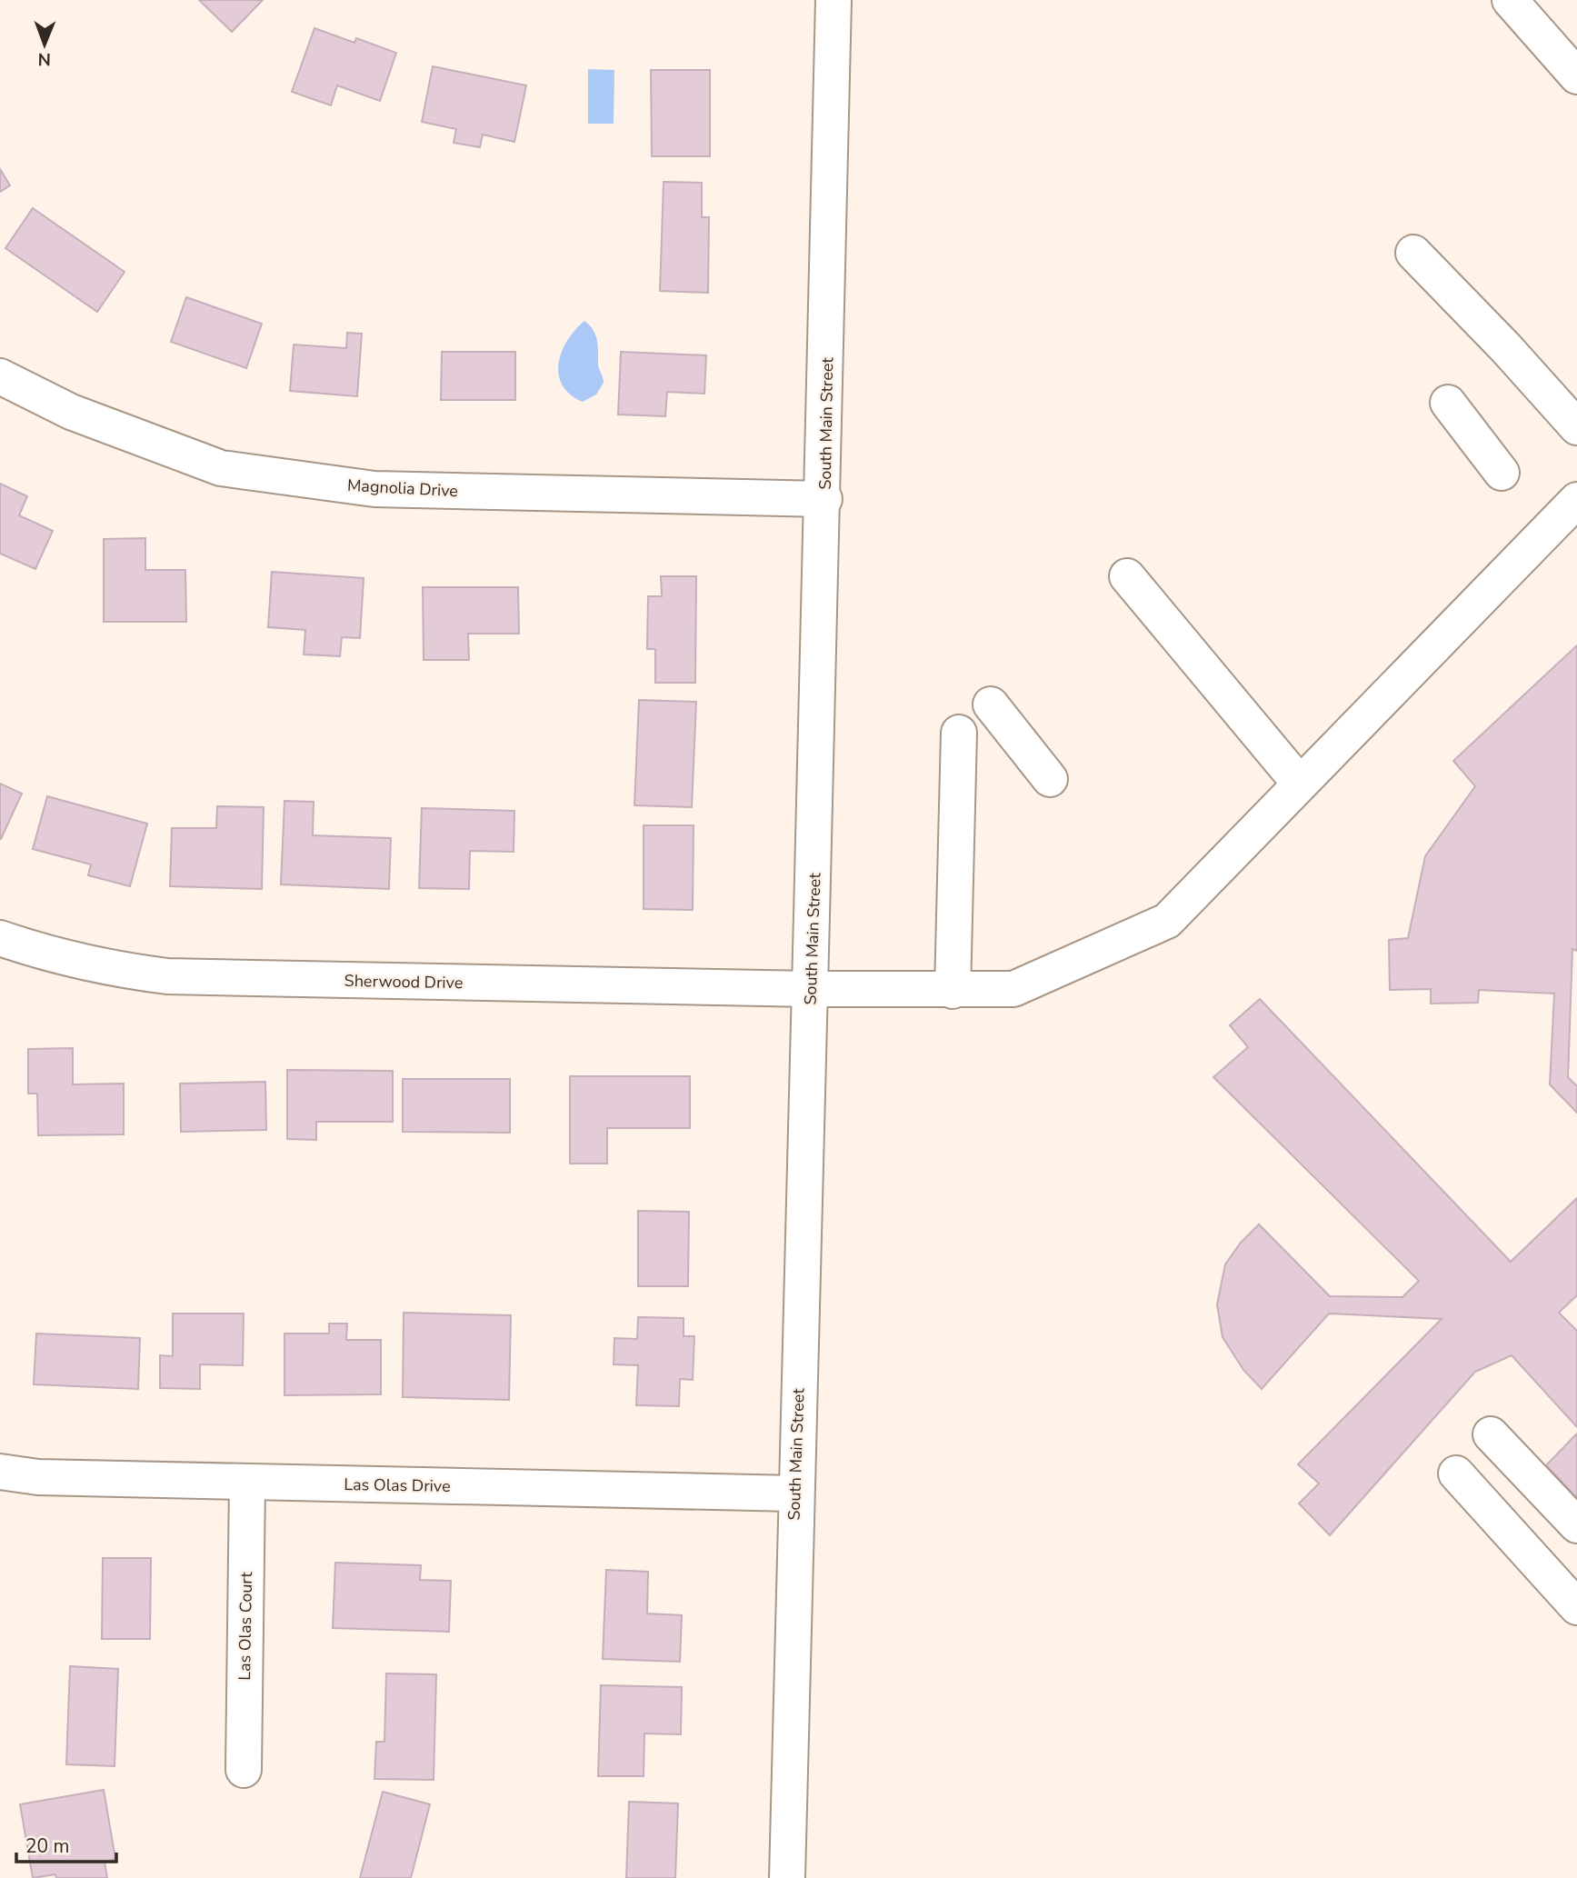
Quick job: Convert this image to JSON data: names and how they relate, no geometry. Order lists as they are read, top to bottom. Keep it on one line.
{"streets":{"street":["South Main Street","Magnolia Drive","Sherwood Drive","Las Olas Drive","Las Olas Court"]},"crossings":[["South Main Street","Magnolia Drive"],["South Main Street","Sherwood Drive"],["South Main Street","Las Olas Drive"],["Las Olas Drive","Las Olas Court"]],"scale_bar":"20 m","north":"bottom"}
